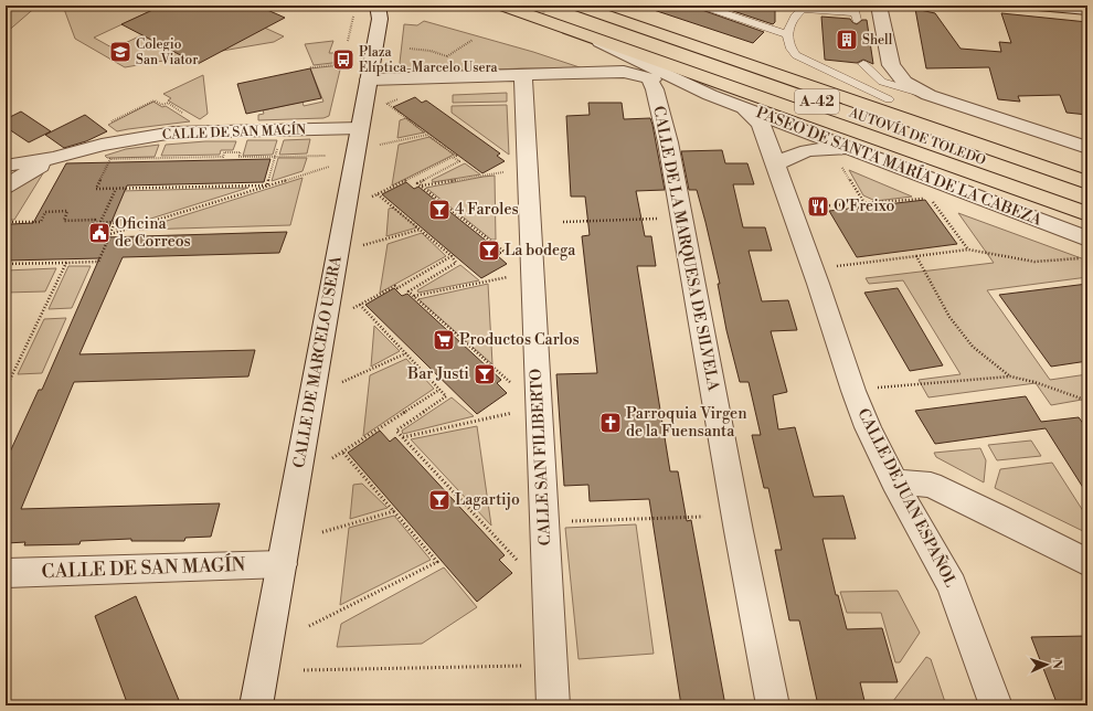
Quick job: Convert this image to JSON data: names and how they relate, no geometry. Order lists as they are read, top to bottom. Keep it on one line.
{"streets":{"highway":["A-42","AUTOVÍA DE TOLEDO"],"street":["CALLE DE SAN MAGÍN","PASEO DE SANTA MARÍA DE LA CABEZA","CALLE DE LA MARQUESA DE SILVELA","CALLE DE MARCELO USERA","CALLE SAN FILIBERTO","CALLE DE JUAN ESPAÑOL"]},"crossings":[["CALLE DE SAN MAGÍN","CALLE DE MARCELO USERA"],["PASEO DE SANTA MARÍA DE LA CABEZA","CALLE DE LA MARQUESA DE SILVELA"],["PASEO DE SANTA MARÍA DE LA CABEZA","CALLE DE MARCELO USERA"],["PASEO DE SANTA MARÍA DE LA CABEZA","CALLE SAN FILIBERTO"],["PASEO DE SANTA MARÍA DE LA CABEZA","CALLE DE JUAN ESPAÑOL"]],"places":{"building":["Shell"],"school or university":["Colegio San Viator"],"bus stop":["Plaza Elíptica-Marcelo Usera"],"restaurant":["O'Freixo"],"bar":["4 Faroles","La bodega","Bar Justi","Lagartijo"],"public building":["Oficina de Correos"],"supermarket":["Productos Carlos"],"church":["Parroquia Virgen de la Fuensanta"]},"north":"right"}
